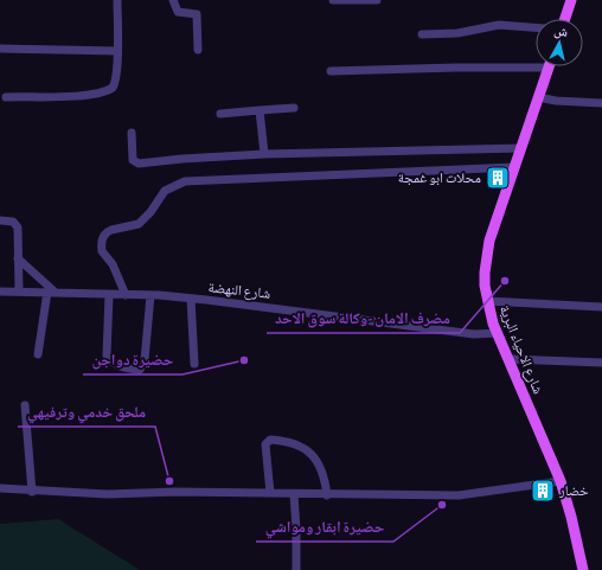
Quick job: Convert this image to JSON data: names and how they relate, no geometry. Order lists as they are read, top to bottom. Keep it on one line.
{"streets":{"main road":["شارع الاحياء البرية"],"street":["شارع النهضة"]},"crossings":[["شارع النهضة","شارع الاحياء البرية"]],"places":{"building":["محلات ابو غمجة","خضار"],"other":["مضرف الامان -وكالة سوق الاحد","حضيرة دواجن","ملحق خدمي وترفيهي","حضيرة ابقار ومواشي"]},"north":"top"}
